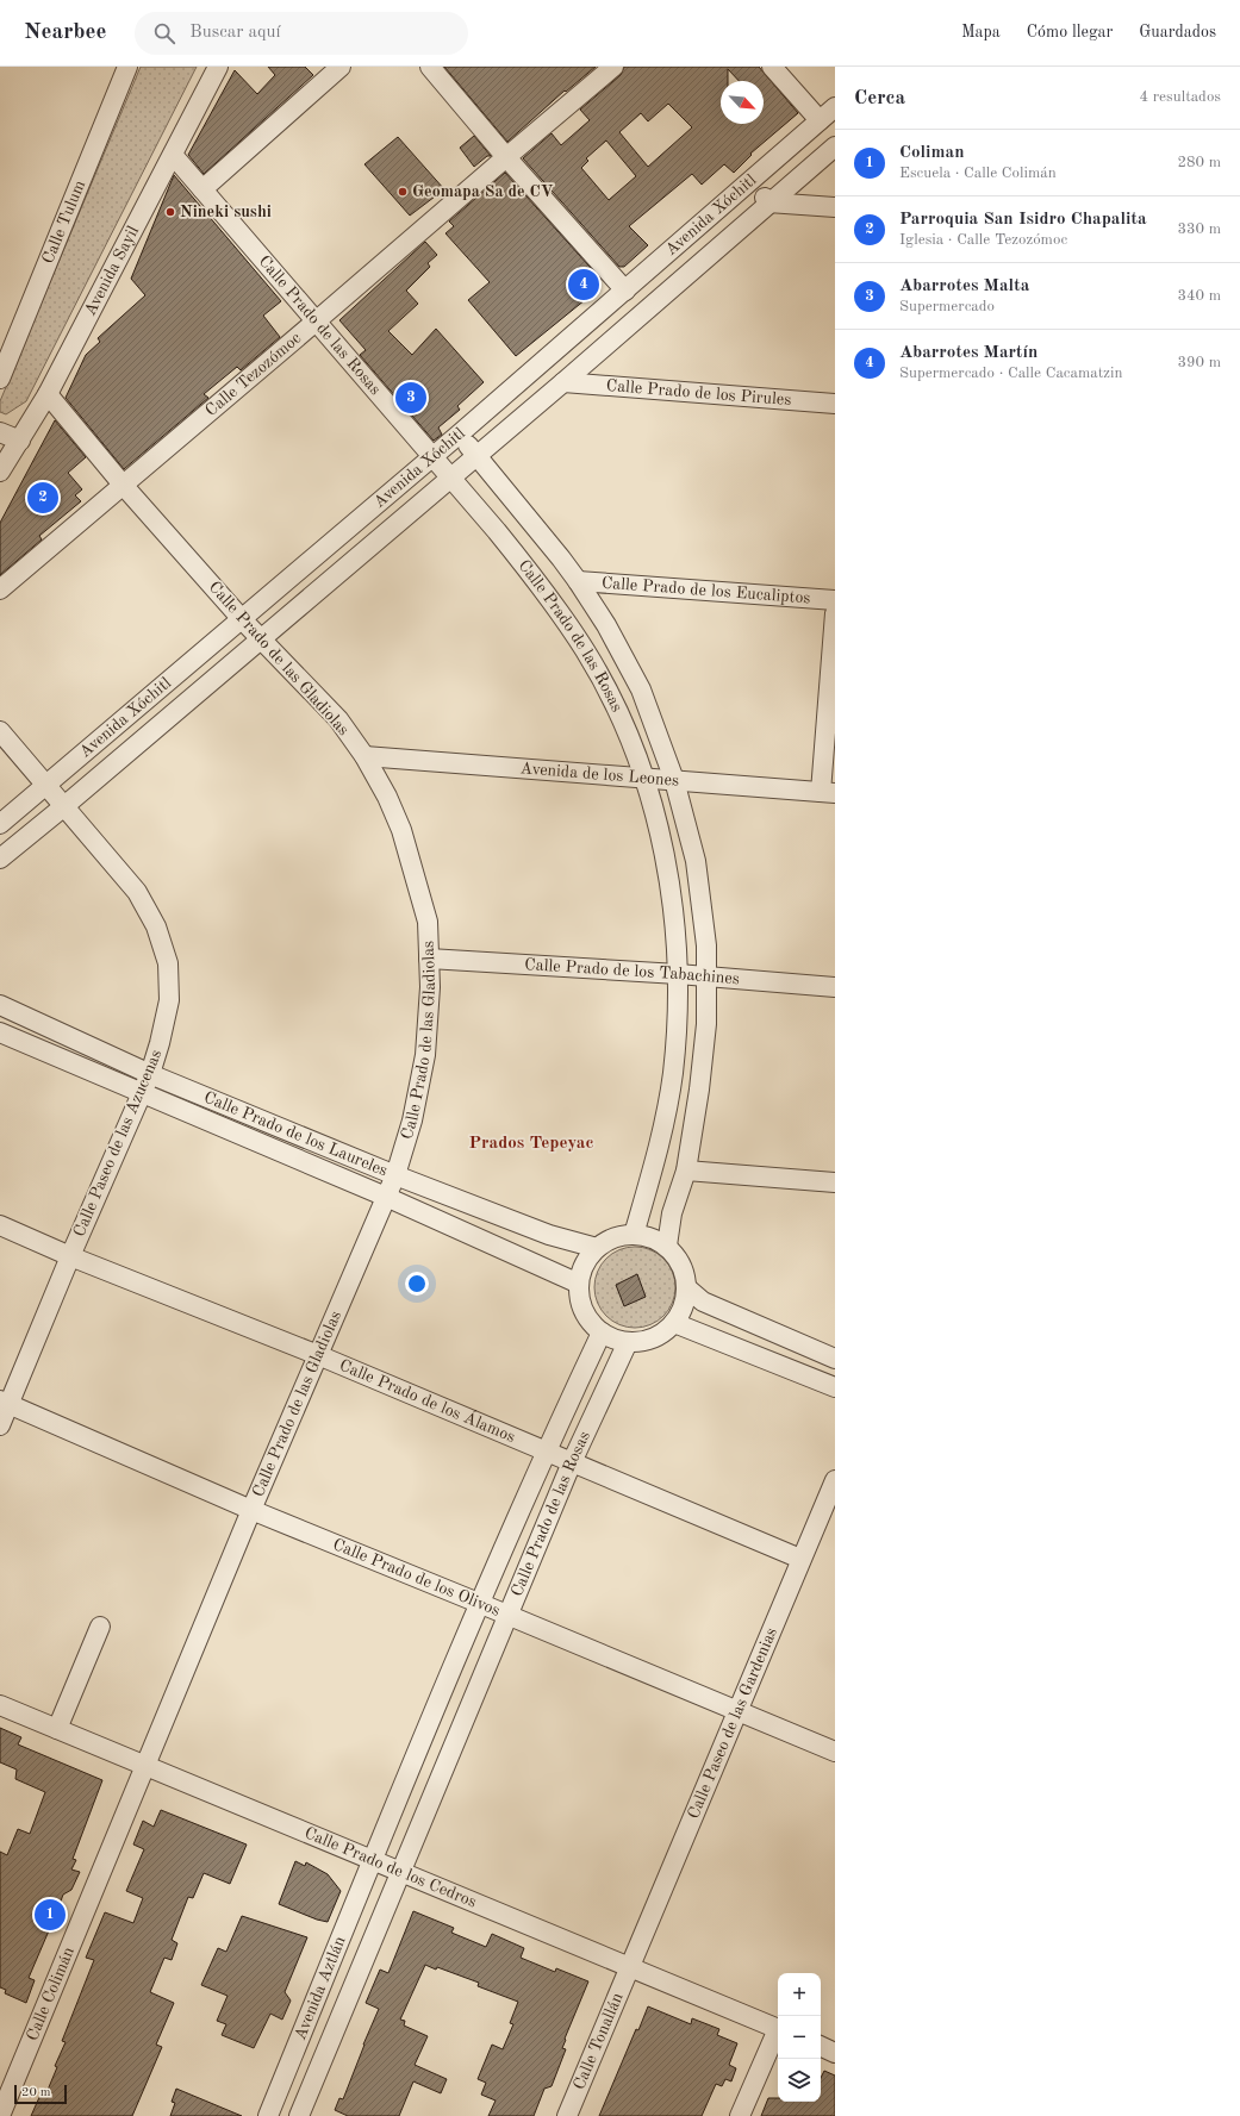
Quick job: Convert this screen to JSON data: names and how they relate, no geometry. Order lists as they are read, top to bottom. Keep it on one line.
{"streets":{"street":["Avenida Xóchitl","Calle Tulum","Avenida Sayil","Calle Prado de las Rosas","Calle Tezozómoc","Calle Prado de los Pirules","Calle Prado de los Eucaliptos","Calle Prado de las Gladiolas","Avenida de los Leones","Calle Prado de los Tabachines","Calle Prado de los Laureles","Calle Paseo de las Azucenas","Calle Prado de los Álamos","Calle Prado de los Olivos","Calle Paseo de las Gardenias","Calle Prado de los Cedros","Avenida Aztlán","Calle Colimán","Calle Tonallán"]},"crossings":[["Avenida Xóchitl","Calle Prado de las Rosas"],["Avenida Xóchitl","Calle Prado de los Pirules"],["Avenida Xóchitl","Calle Prado de las Gladiolas"],["Avenida Xóchitl","Calle Paseo de las Azucenas"],["Avenida Sayil","Calle Prado de las Rosas"],["Avenida Sayil","Calle Prado de las Gladiolas"],["Calle Prado de las Rosas","Calle Tezozómoc"],["Calle Prado de las Rosas","Calle Prado de los Eucaliptos"],["Calle Prado de las Rosas","Avenida de los Leones"],["Calle Prado de las Rosas","Calle Prado de los Tabachines"],["Calle Prado de las Rosas","Calle Prado de los Laureles"],["Calle Prado de las Rosas","Calle Prado de los Álamos"],["Calle Prado de las Rosas","Calle Prado de los Olivos"],["Calle Prado de las Rosas","Calle Prado de los Cedros"],["Calle Prado de las Rosas","Avenida Aztlán"],["Calle Tezozómoc","Calle Prado de las Gladiolas"],["Calle Prado de las Gladiolas","Avenida de los Leones"],["Calle Prado de las Gladiolas","Calle Prado de los Tabachines"],["Calle Prado de las Gladiolas","Calle Prado de los Laureles"],["Calle Prado de las Gladiolas","Calle Prado de los Álamos"],["Calle Prado de las Gladiolas","Calle Prado de los Olivos"],["Calle Prado de las Gladiolas","Calle Prado de los Cedros"],["Calle Prado de las Gladiolas","Calle Colimán"],["Calle Prado de los Laureles","Calle Paseo de las Azucenas"],["Calle Paseo de las Azucenas","Calle Prado de los Álamos"],["Calle Paseo de las Azucenas","Calle Prado de los Olivos"],["Calle Prado de los Álamos","Calle Paseo de las Gardenias"],["Calle Prado de los Olivos","Calle Paseo de las Gardenias"],["Calle Paseo de las Gardenias","Calle Prado de los Cedros"],["Calle Paseo de las Gardenias","Calle Tonallán"],["Calle Prado de los Cedros","Avenida Aztlán"],["Calle Prado de los Cedros","Calle Colimán"],["Calle Prado de los Cedros","Calle Tonallán"]],"districts":["Prados Tepeyac"],"places":["Geomapa Sa de CV","Nineki sushi"],"scale_bar":"20 m","north":"bottom right","page":{"header":"Nearbee","search":"Buscar aquí","nav":["Mapa","Cómo llegar","Guardados"],"heading":["Cerca","4 resultados"],"list":[{"mark":"1","name":"Coliman","note":"Escuela · Calle Colimán","value":"280 m"},{"mark":"2","name":"Parroquia San Isidro Chapalita","note":"Iglesia · Calle Tezozómoc","value":"330 m"},{"mark":"3","name":"Abarrotes Malta","note":"Supermercado","value":"340 m"},{"mark":"4","name":"Abarrotes Martín","note":"Supermercado · Calle Cacamatzin","value":"390 m"}],"pins":["4","3","2","1"],"map_buttons":["+","−"],"scale":"20 m"}}
